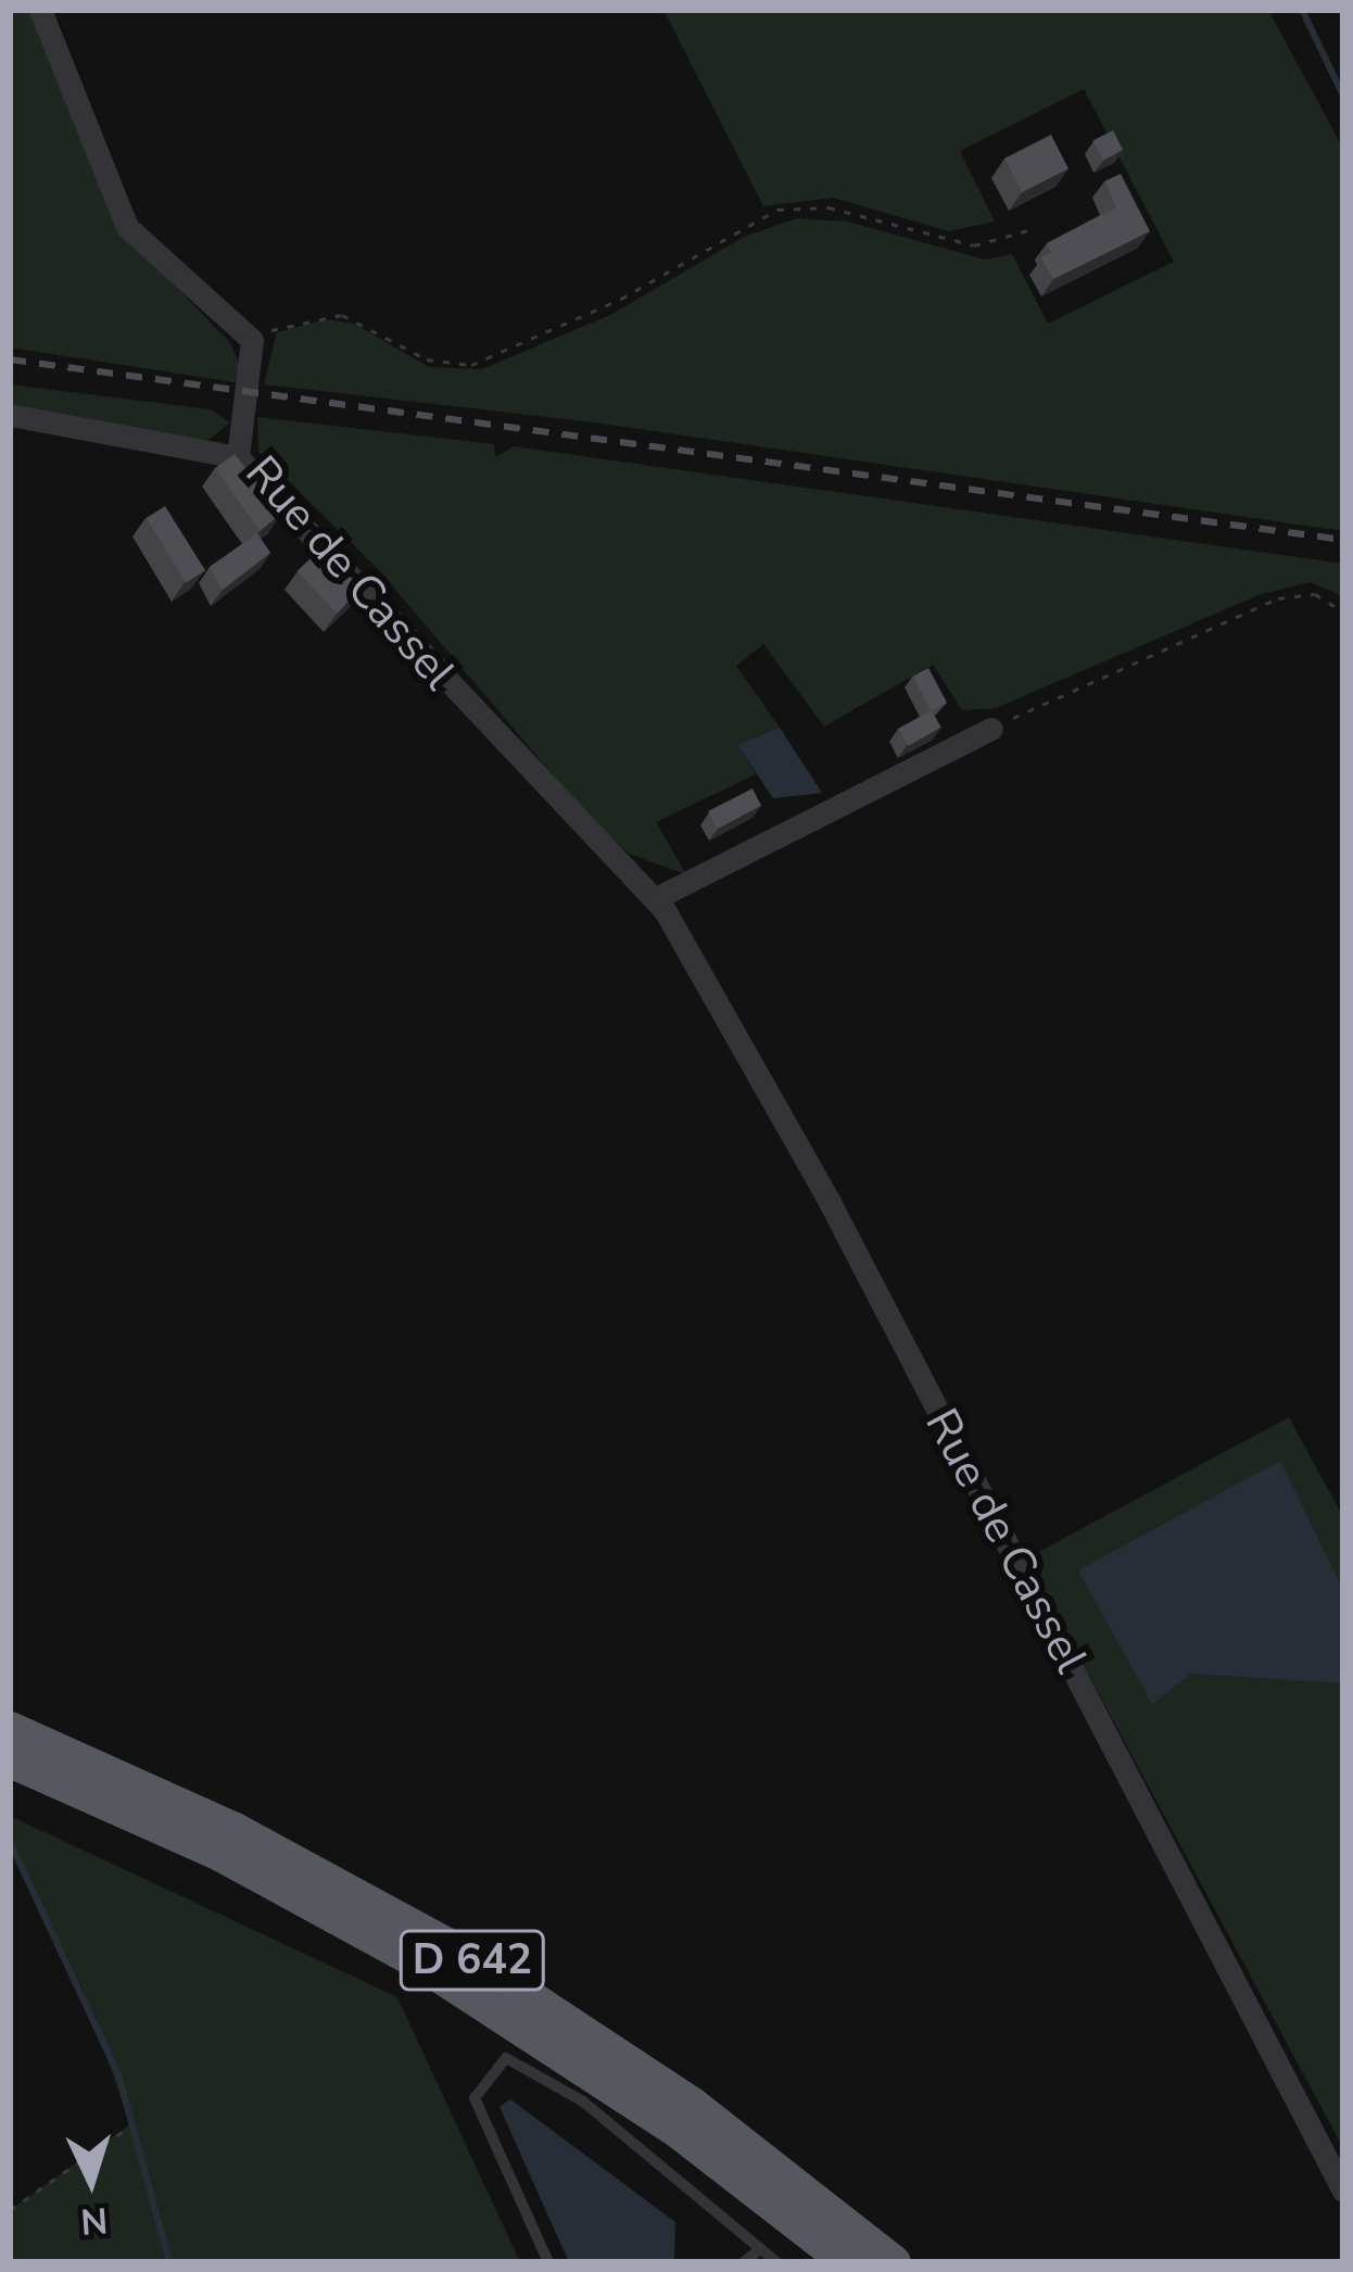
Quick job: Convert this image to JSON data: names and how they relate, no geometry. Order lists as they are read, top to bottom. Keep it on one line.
{"streets":{"highway":["D 642"],"street":["Rue de Cassel"]},"north":"bottom"}
